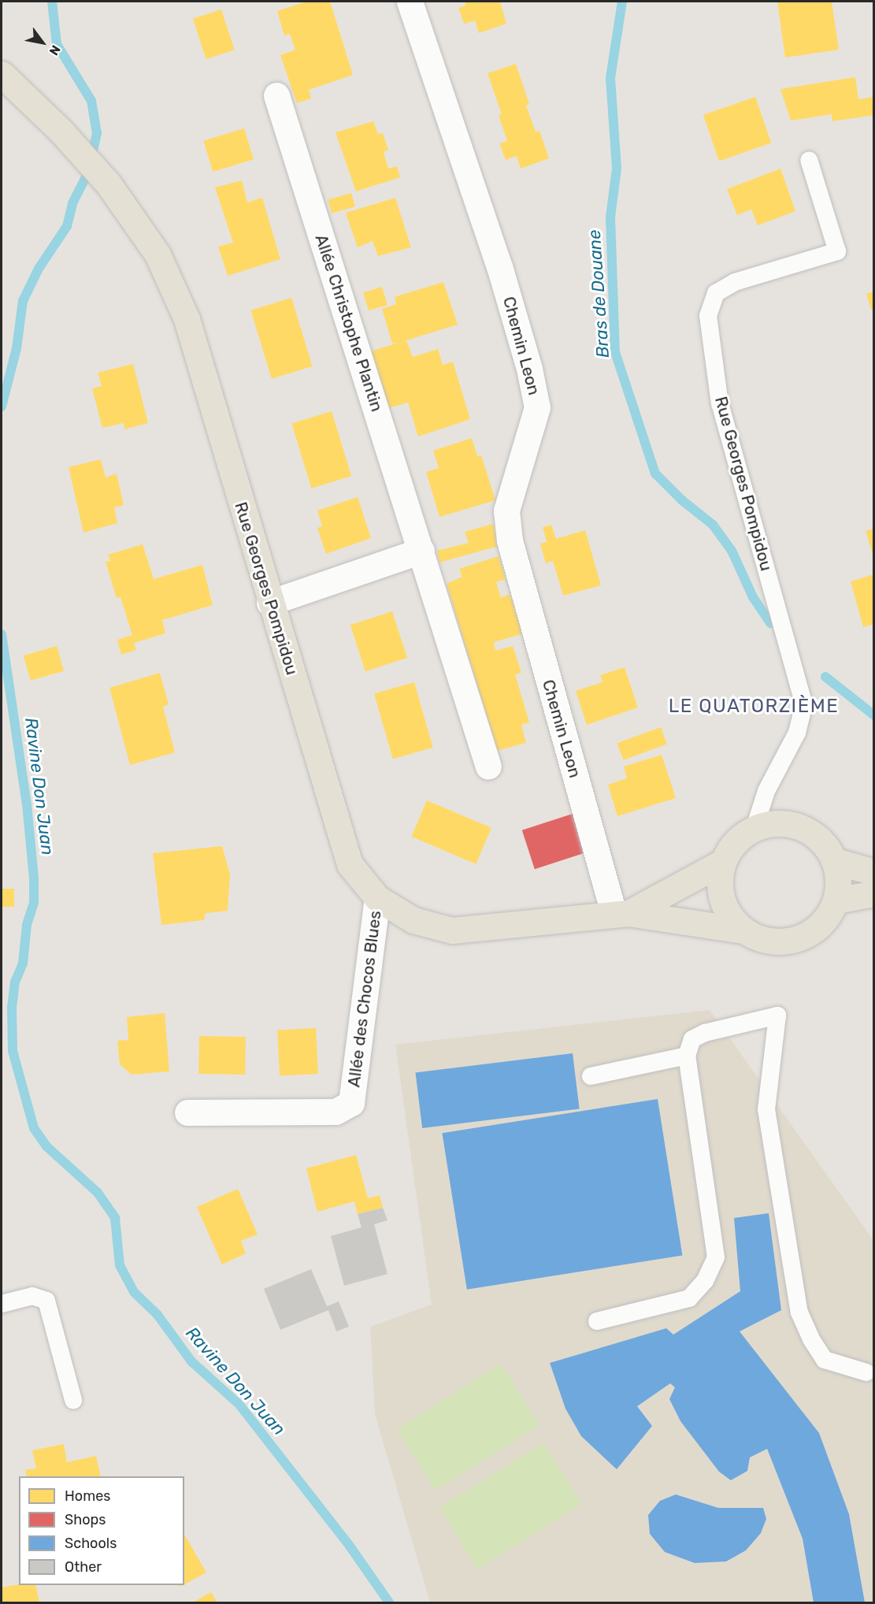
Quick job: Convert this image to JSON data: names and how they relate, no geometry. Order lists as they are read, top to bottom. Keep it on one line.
{"streets":{"main road":["Rue Georges Pompidou"],"street":["Allée Christophe Plantin","Chemin Leon","Allée des Chocos Blues"]},"crossings":[["Chemin Leon","Rue Georges Pompidou"],["Rue Georges Pompidou","Allée des Chocos Blues"]],"districts":["LE QUATORZIÈME"],"water":["Bras de Douane","Ravine Don Juan"],"legend":["Homes","Shops","Schools","Other"],"north":"bottom right"}
